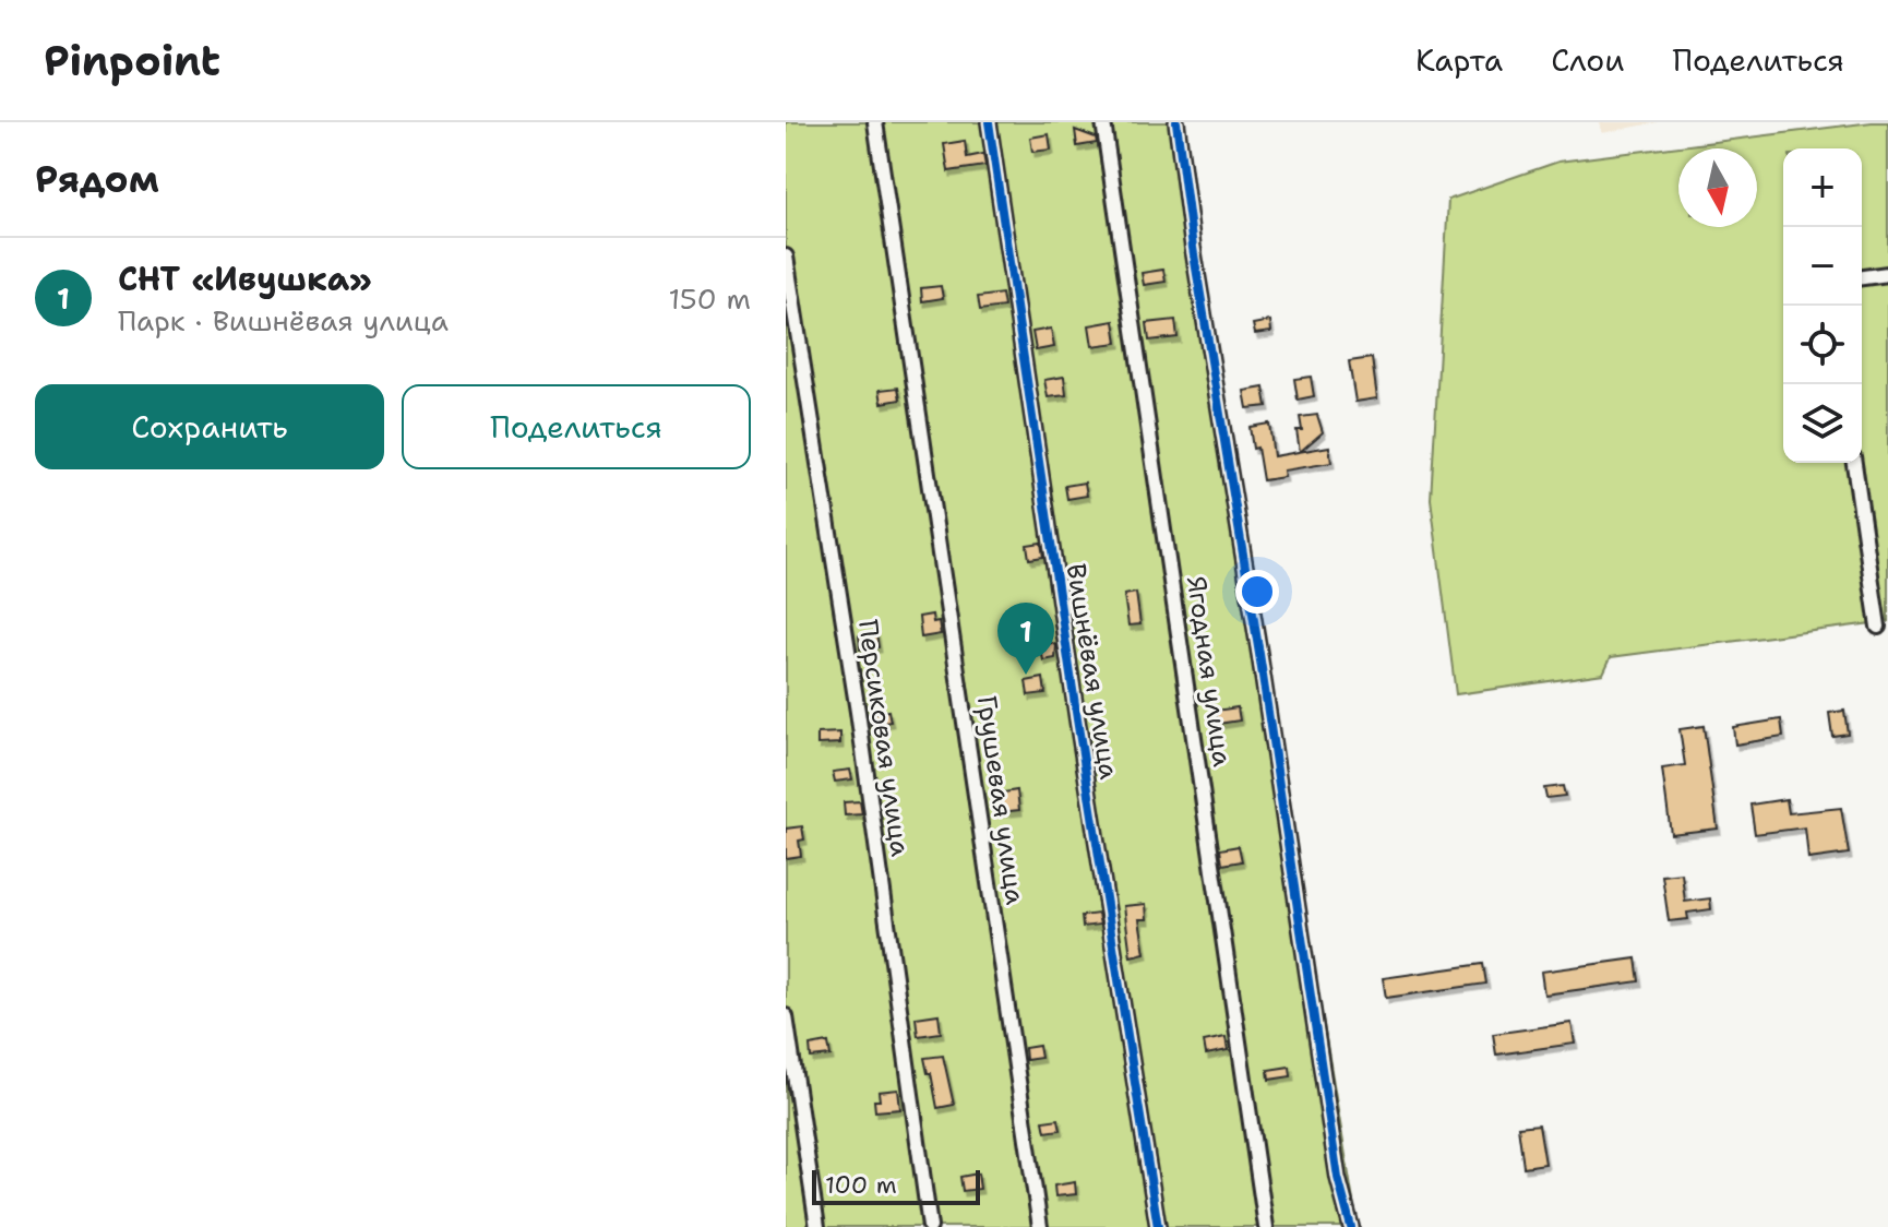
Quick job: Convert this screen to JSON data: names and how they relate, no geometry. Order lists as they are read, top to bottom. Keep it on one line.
{"streets":{"street":["Вишнёвая улица","Ягодная улица","Персиковая улица","Грушевая улица"]},"scale_bar":"100 m","north":"bottom","page":{"header":"Pinpoint","nav":["Карта","Слои","Поделиться"],"heading":"Рядом","map_buttons":["+","−"],"list":[{"mark":"1","name":"СНТ «Ивушка»","note":"Парк · Вишнёвая улица","value":"150 m"}],"buttons":["Сохранить","Поделиться"],"pins":"1","scale":"100 m"}}
